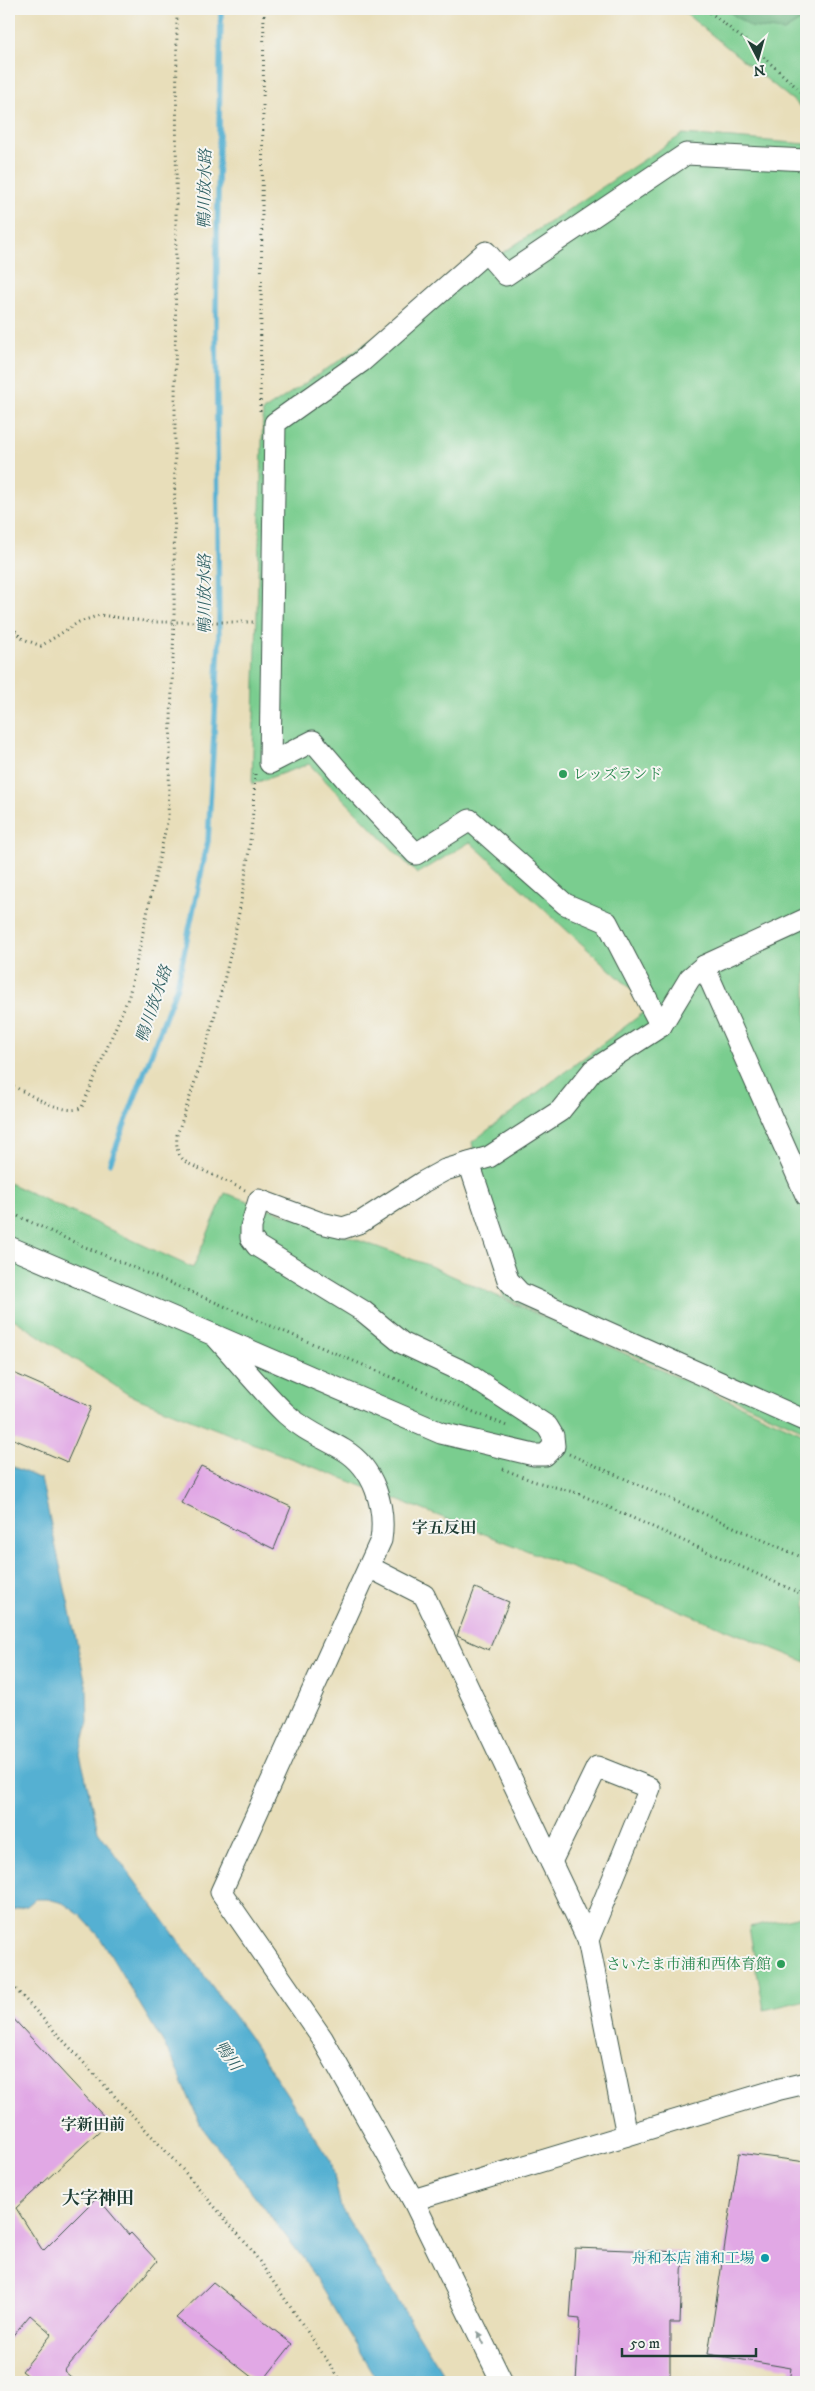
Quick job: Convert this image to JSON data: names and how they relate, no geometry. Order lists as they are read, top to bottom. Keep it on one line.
{"districts":["字五反田","字新田前","大字神田"],"water":["鴨川放水路","鴨川"],"places":["レッズランド","さいたま市浦和西体育館","舟和本店 浦和工場"],"scale_bar":"50 m","north":"bottom"}
